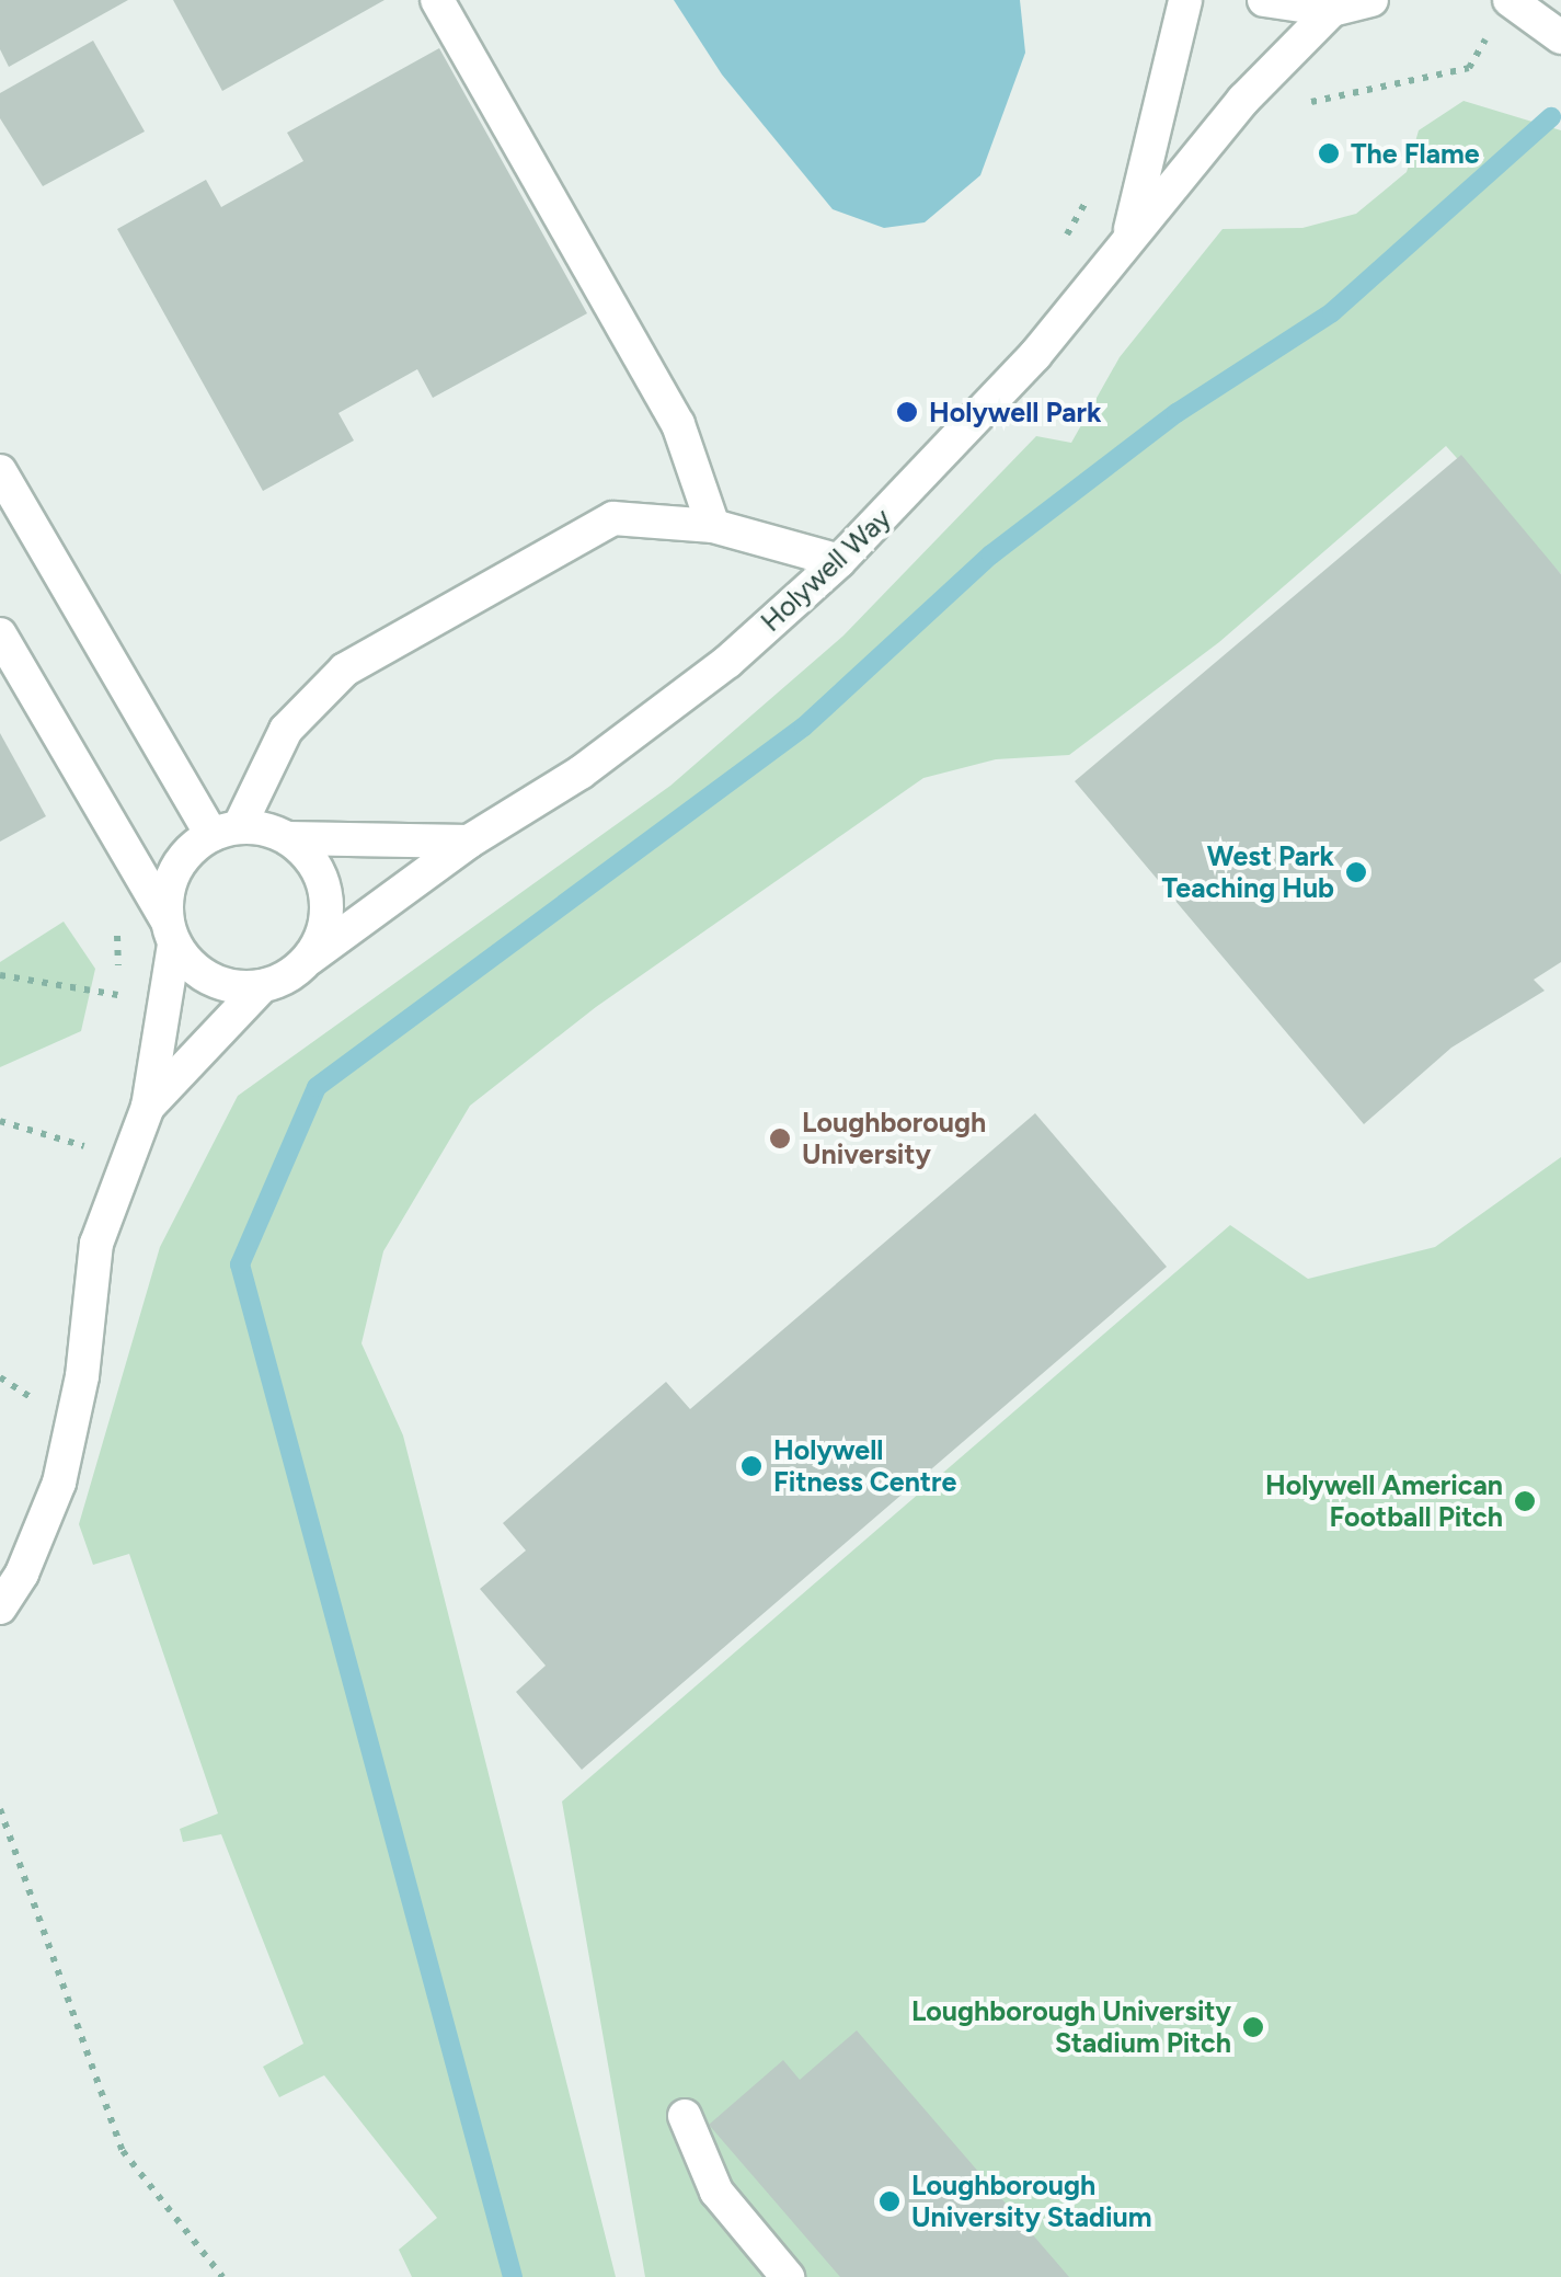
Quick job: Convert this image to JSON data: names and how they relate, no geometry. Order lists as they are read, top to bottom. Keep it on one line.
{"streets":{"street":["Holywell Way"]},"places":["The Flame","Holywell Park","West Park Teaching Hub","Loughborough University","Holywell Fitness Centre","Holywell American Football Pitch","Loughborough University Stadium Pitch","Loughborough University Stadium"]}
